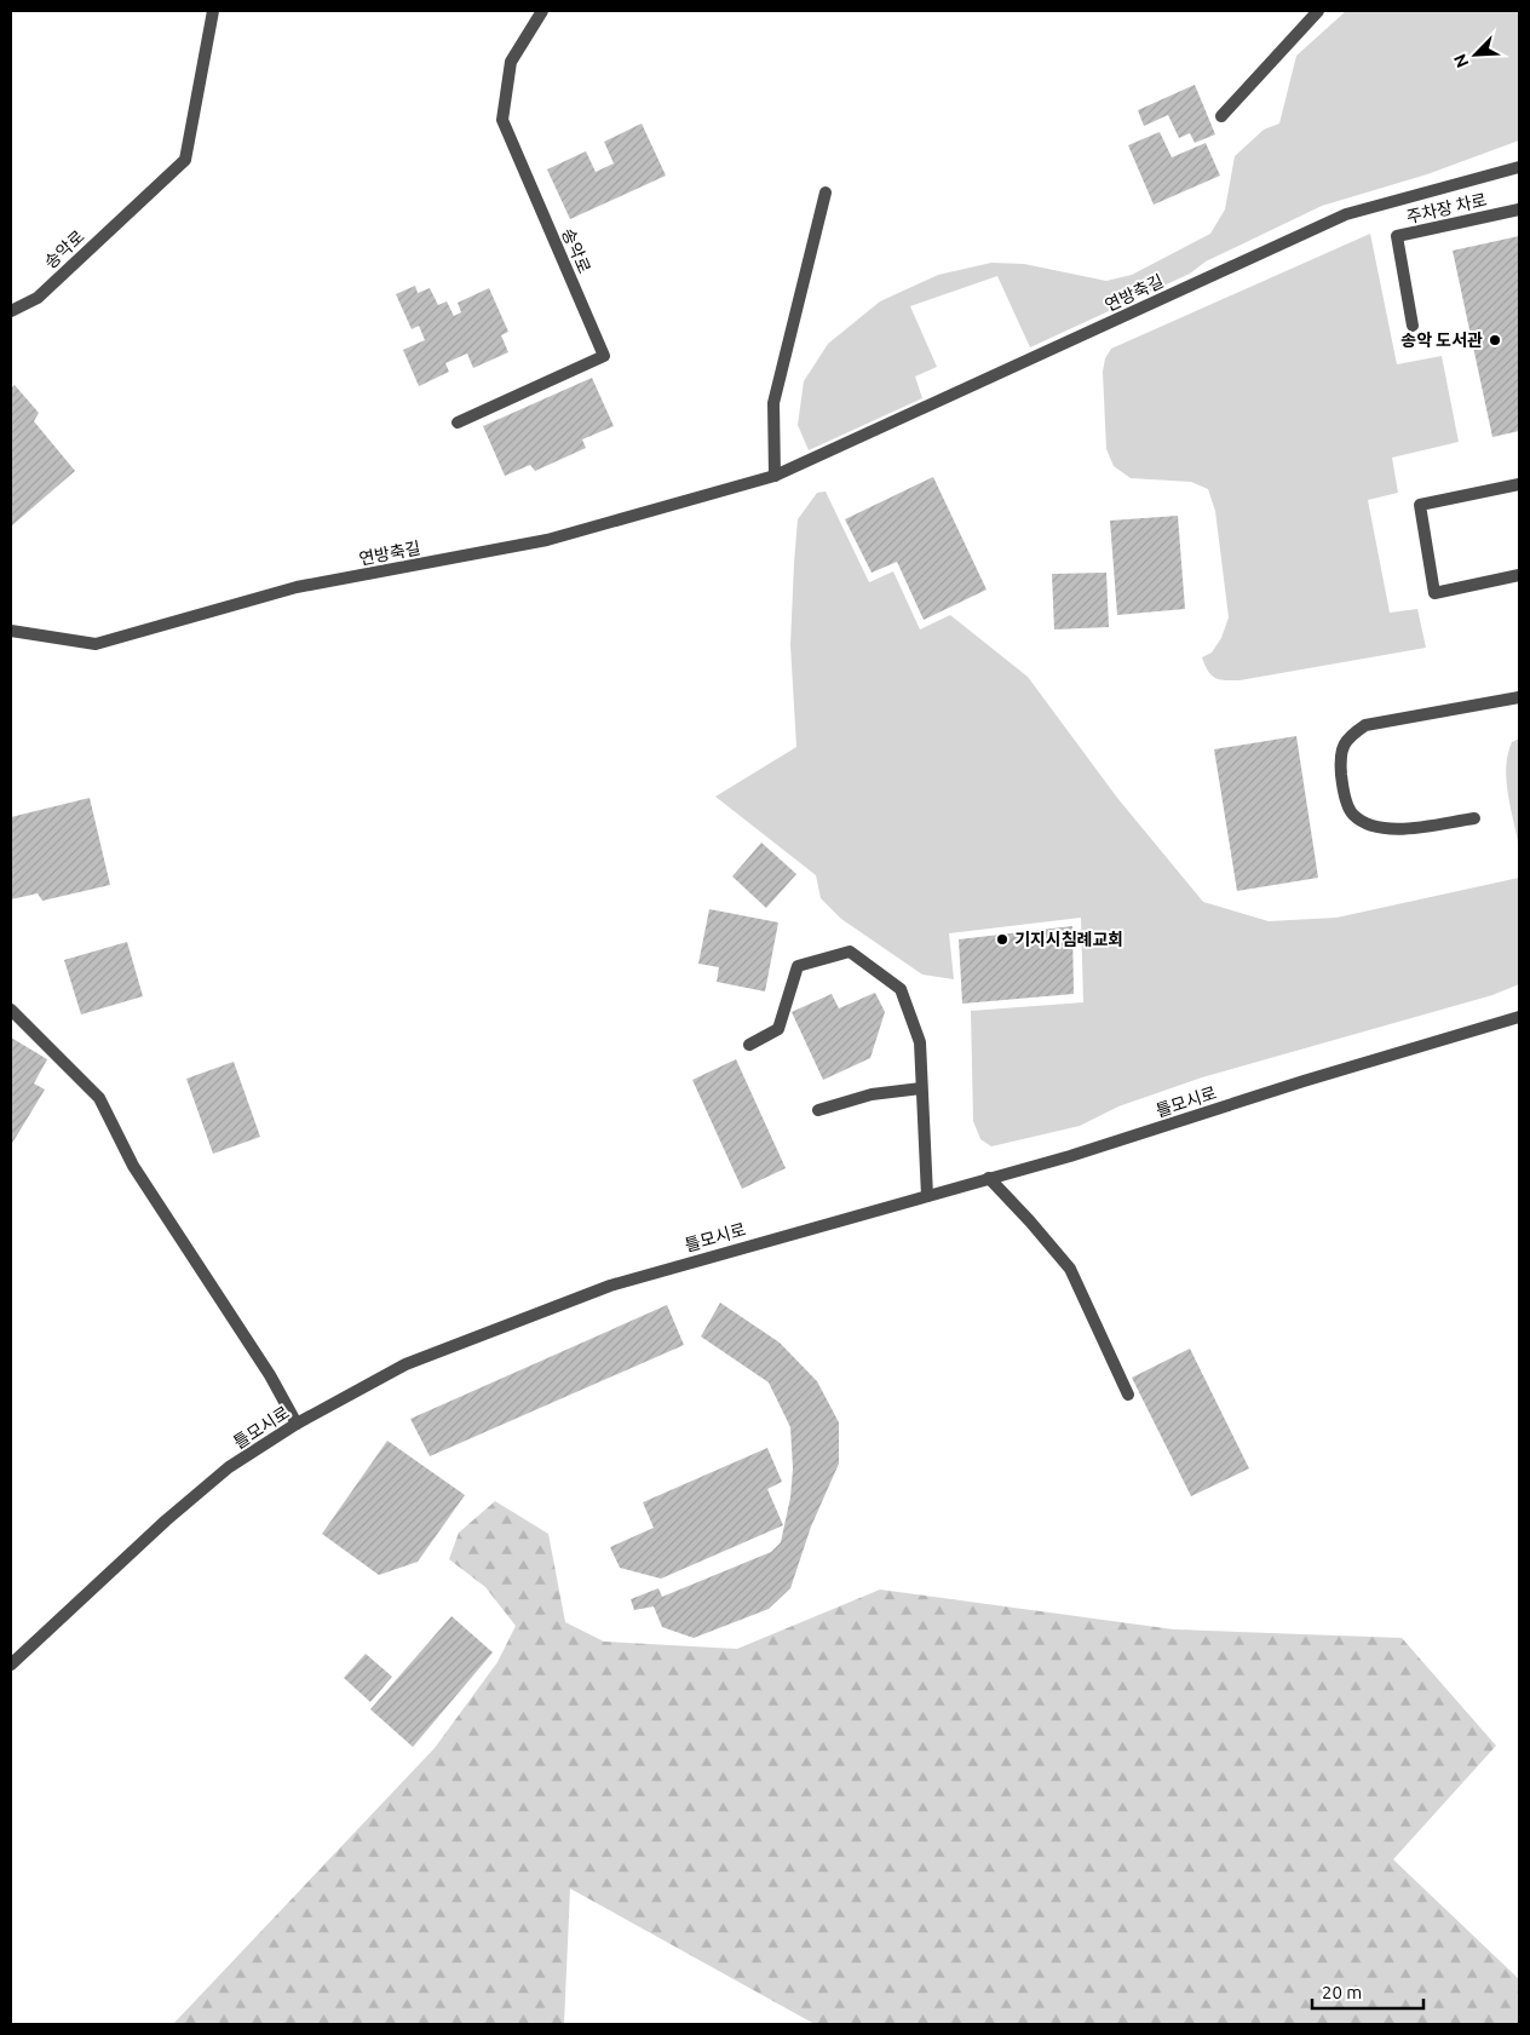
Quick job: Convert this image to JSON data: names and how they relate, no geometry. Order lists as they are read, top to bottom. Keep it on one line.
{"streets":{"street":["주차장 차로","송악로","연방축길","틀모시로"]},"places":["송악 도서관","기지시침례교회"],"scale_bar":"20 m","north":"bottom left"}
